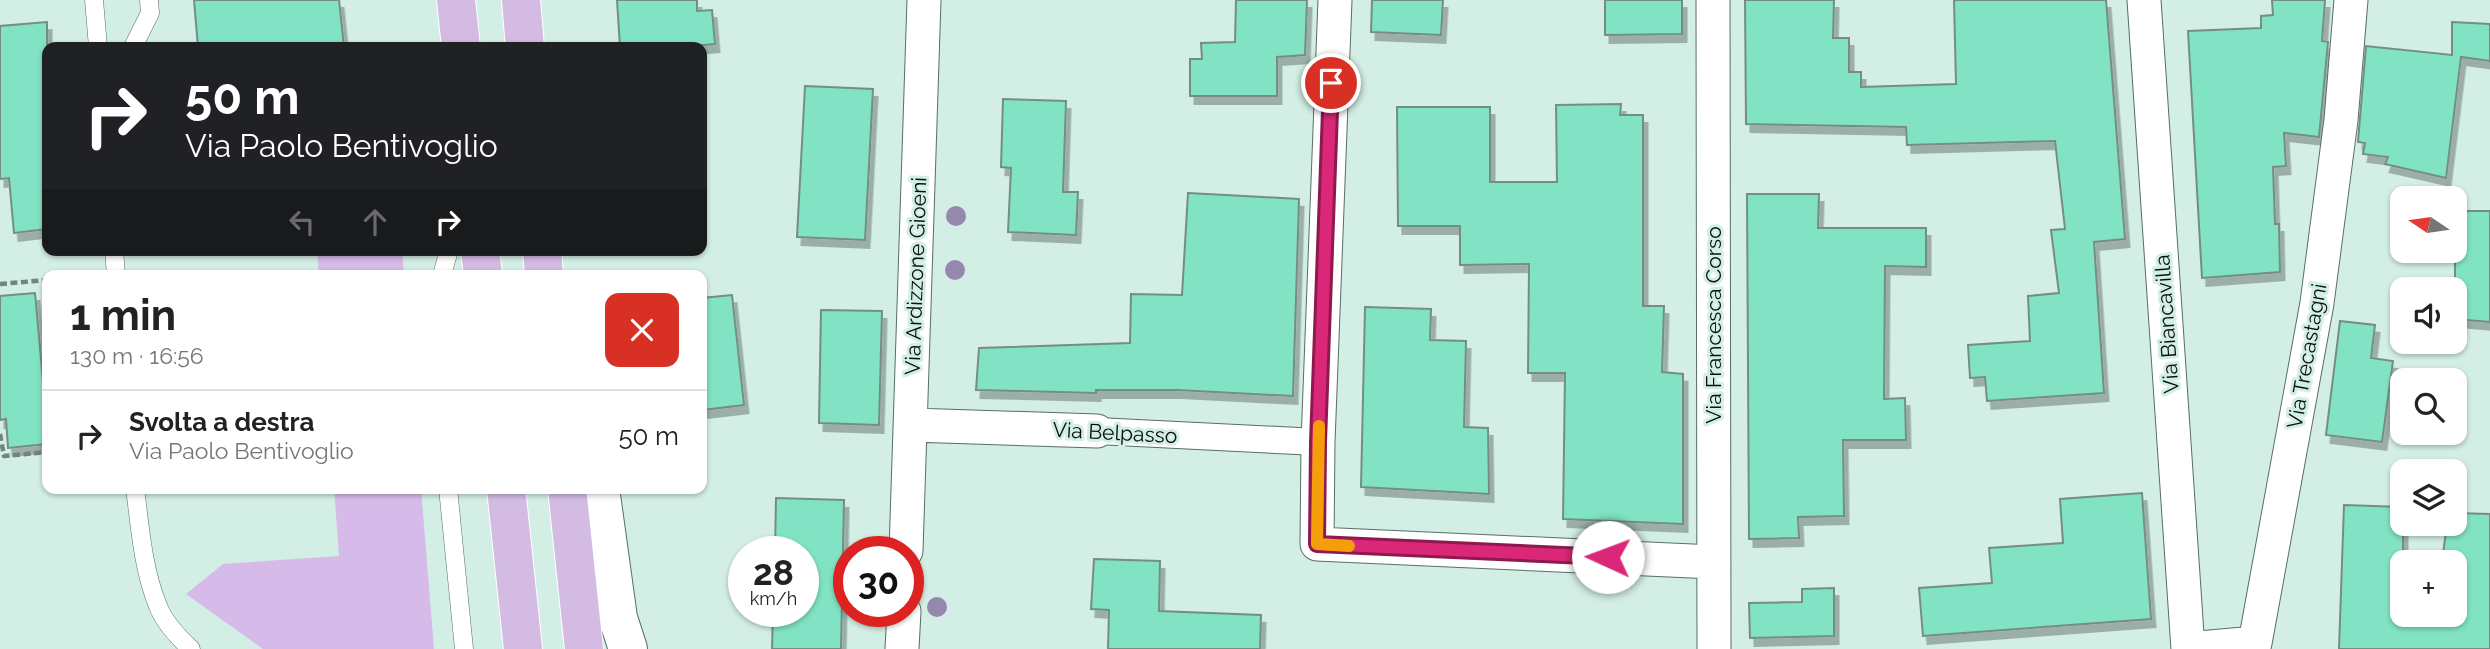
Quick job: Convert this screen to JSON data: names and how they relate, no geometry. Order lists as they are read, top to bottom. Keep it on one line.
{"streets":{"street":["Via Ardizzone Gioeni","Via Biancavilla","Via Francesca Corso","Via Trecastagni","Via Belpasso"]},"crossings":[["Via Ardizzone Gioeni","Via Belpasso"],["Via Biancavilla","Via Trecastagni"]],"north":"left","page":{"turn":["50 m","Via Paolo Bentivoglio"],"map_buttons":"+","heading":["1 min","130 m · 16:56"],"list":[{"name":"Svolta a destra","note":"Via Paolo Bentivoglio","value":"50 m"}],"speed":"28 km/h","limit":"30"}}
